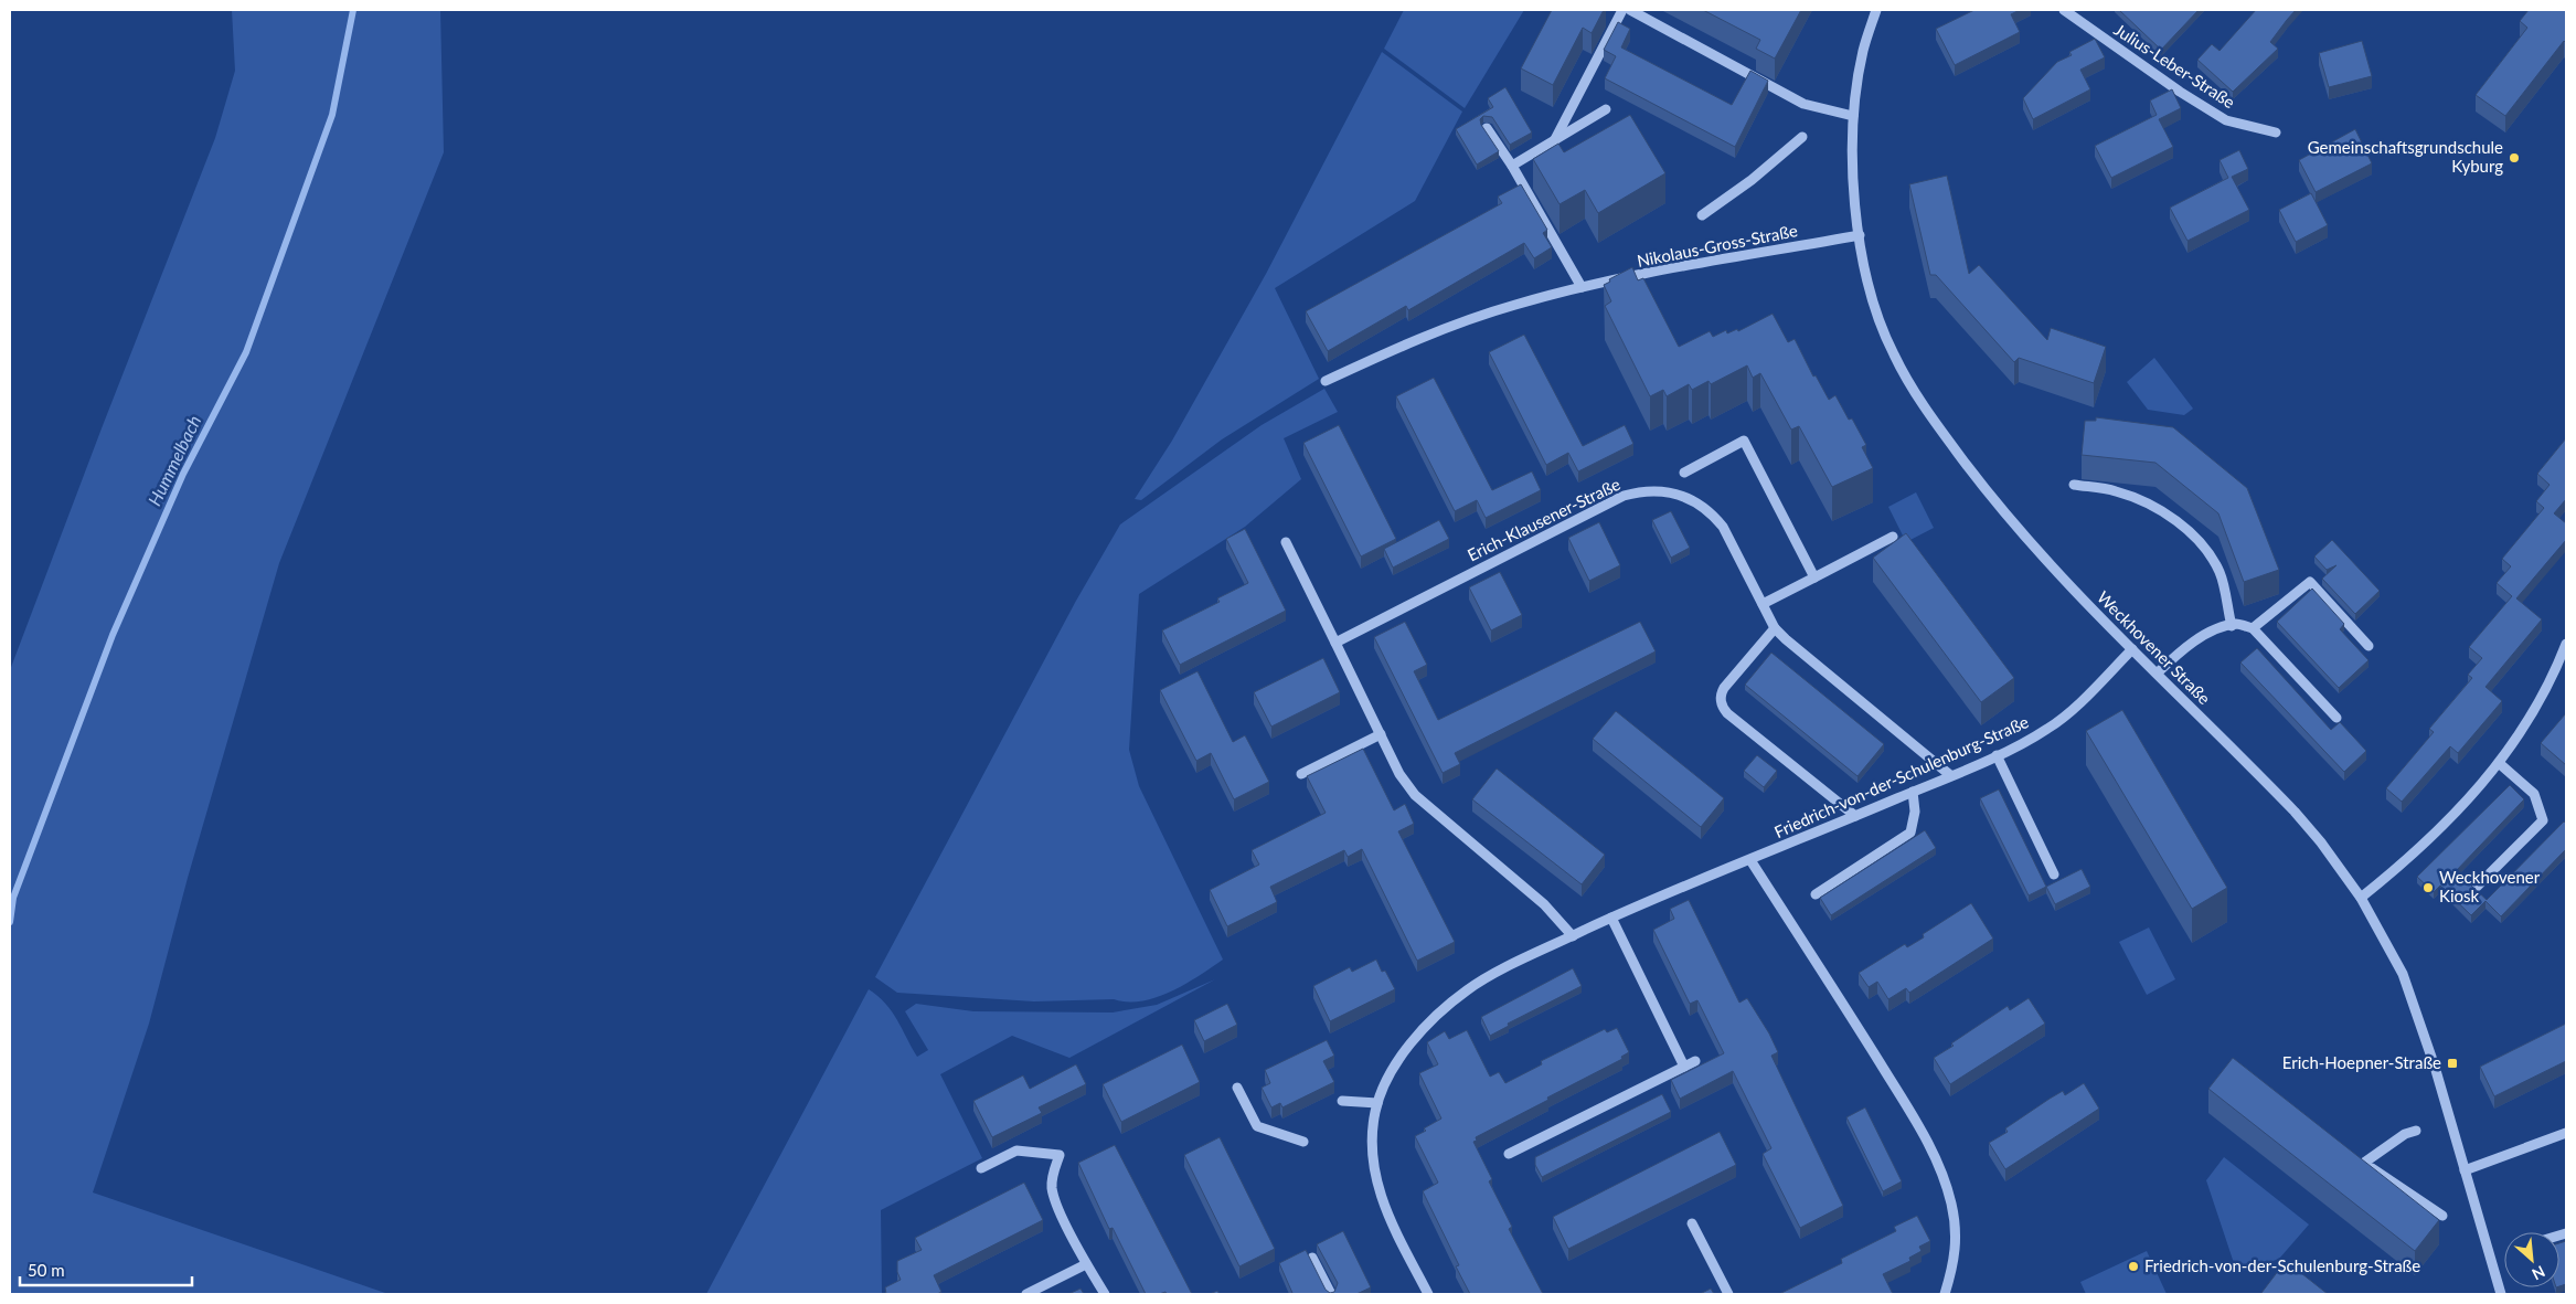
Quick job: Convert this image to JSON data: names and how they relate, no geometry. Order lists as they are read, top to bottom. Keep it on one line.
{"streets":{"street":["Julius-Leber-Straße","Nikolaus-Gross-Straße","Erich-Klausener-Straße","Weckhovener Straße","Friedrich-von-der-Schulenburg-Straße"]},"crossings":[["Nikolaus-Gross-Straße","Weckhovener Straße"],["Erich-Klausener-Straße","Friedrich-von-der-Schulenburg-Straße"],["Weckhovener Straße","Friedrich-von-der-Schulenburg-Straße"]],"water":["Hummelbach"],"places":{"other":["Gemeinschaftsgrundschule Kyburg","Weckhovener Kiosk","Friedrich-von-der-Schulenburg-Straße"],"transit":["Erich-Hoepner-Straße"]},"scale_bar":"50 m","north":"bottom right"}
